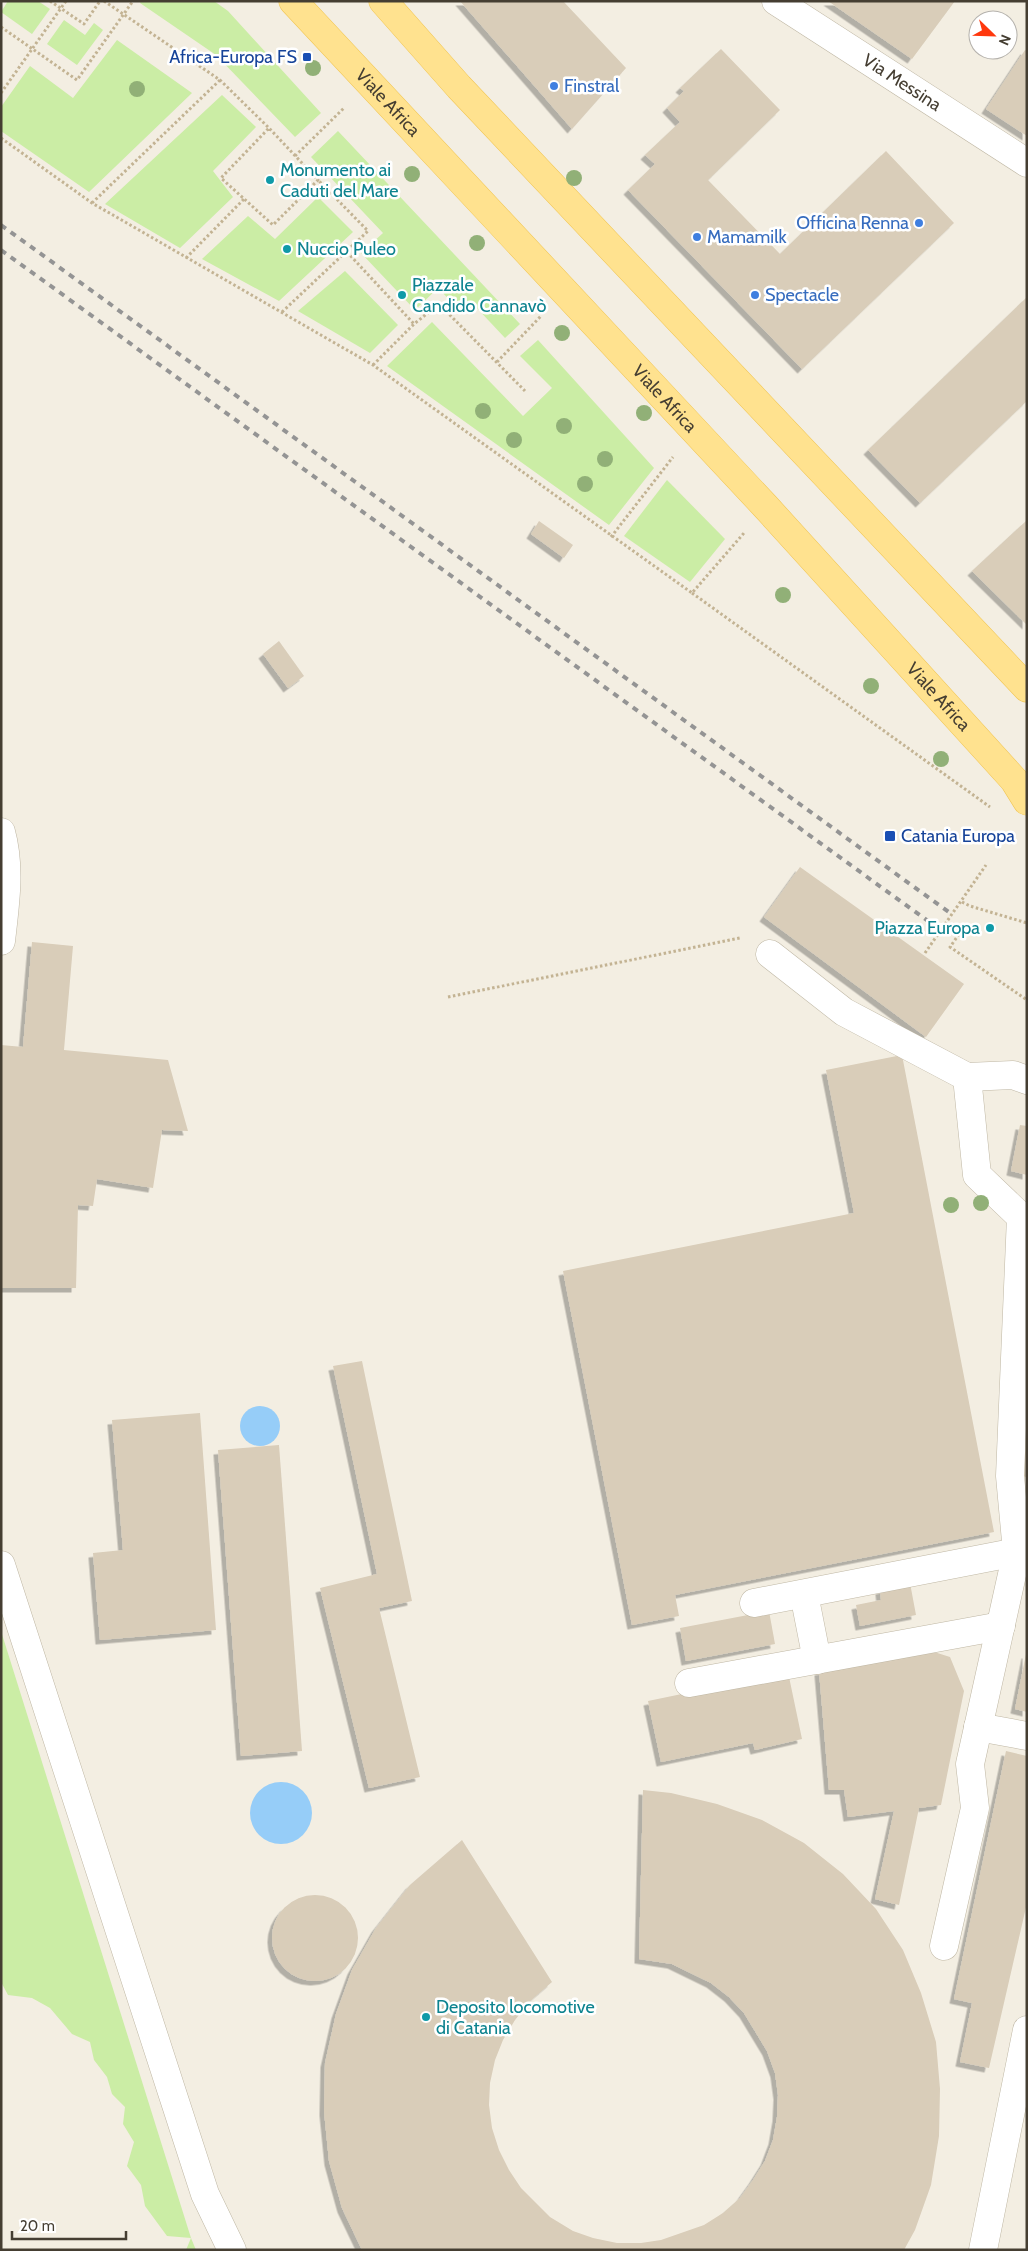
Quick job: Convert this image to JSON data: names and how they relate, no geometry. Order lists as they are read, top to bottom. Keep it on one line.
{"streets":{"main road":["Viale Africa"],"street":["Via Messina"]},"places":{"transit":["Africa-Europa FS","Catania Europa"],"other":["Finstral","Monumento ai Caduti del Mare","Officina Renna","Mamamilk","Nuccio Puleo","Piazzale Candido Cannavò","Spectacle","Piazza Europa","Deposito locomotive di Catania"]},"scale_bar":"20 m","north":"bottom right"}
